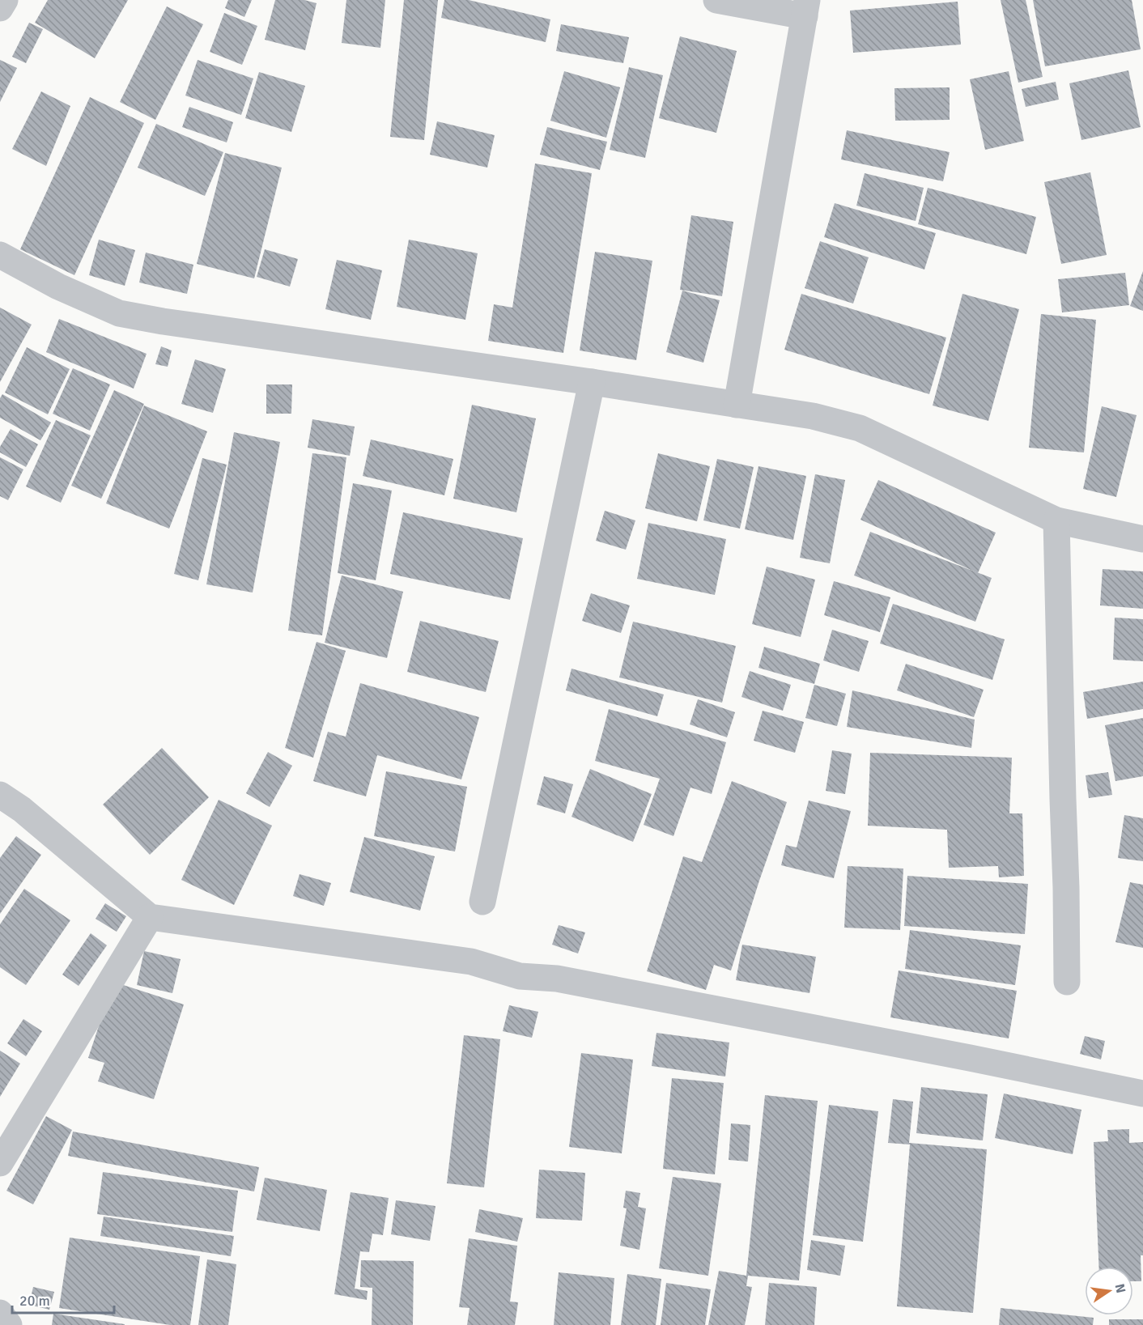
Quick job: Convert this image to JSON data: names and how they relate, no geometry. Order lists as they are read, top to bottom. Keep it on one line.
{"scale_bar":"20 m","north":"right"}
